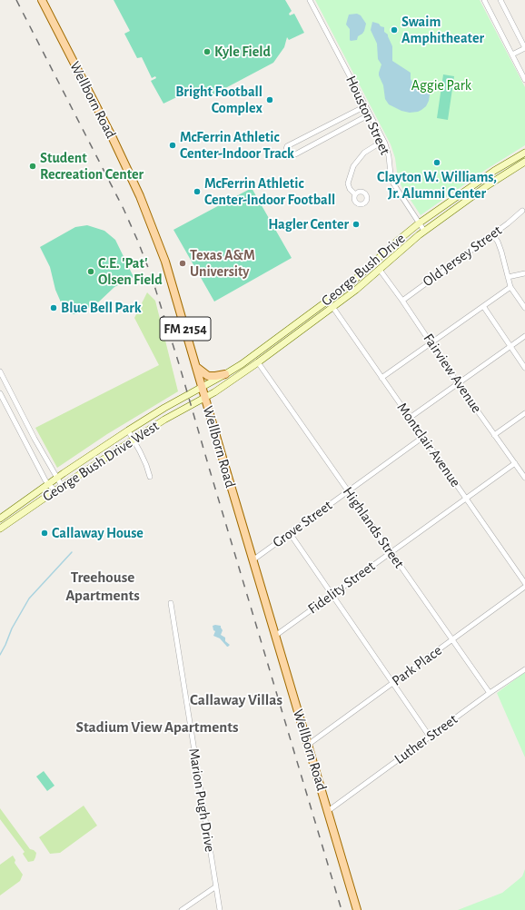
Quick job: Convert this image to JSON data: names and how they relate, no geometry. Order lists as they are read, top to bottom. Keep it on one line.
{"streets":{"main road":["Wellborn Road","George Bush Drive","FM 2154","George Bush Drive West"],"street":["Houston Street","Old Jersey Street","Fairview Avenue","Montclair Avenue","Grove Street","Highlands Street","Fidelity Street","Park Place","Luther Street","Marion Pugh Drive"]},"crossings":[["Wellborn Road","George Bush Drive"],["Wellborn Road","George Bush Drive West"],["Wellborn Road","Grove Street"],["Wellborn Road","Fidelity Street"],["Wellborn Road","Park Place"],["Wellborn Road","Luther Street"],["Houston Street","George Bush Drive"],["Old Jersey Street","Fairview Avenue"],["George Bush Drive","Fairview Avenue"],["George Bush Drive","Montclair Avenue"],["George Bush Drive","George Bush Drive West"],["George Bush Drive","Highlands Street"],["Fairview Avenue","Fidelity Street"],["Montclair Avenue","Grove Street"],["Montclair Avenue","Fidelity Street"],["Grove Street","Highlands Street"],["Highlands Street","Fidelity Street"],["Highlands Street","Park Place"],["Highlands Street","Luther Street"]],"districts":["Treehouse Apartments","Callaway Villas","Stadium View Apartments"],"parks":["Aggie Park"],"places":["Swaim Amphitheater","Kyle Field","Bright Football Complex","McFerrin Athletic Center-Indoor Track","Clayton W. Williams, Jr. Alumni Center","Student Recreation Center","McFerrin Athletic Center-Indoor Football","Hagler Center","Texas A&M University","C.E. 'Pat' Olsen Field","Blue Bell Park","Callaway House"]}
